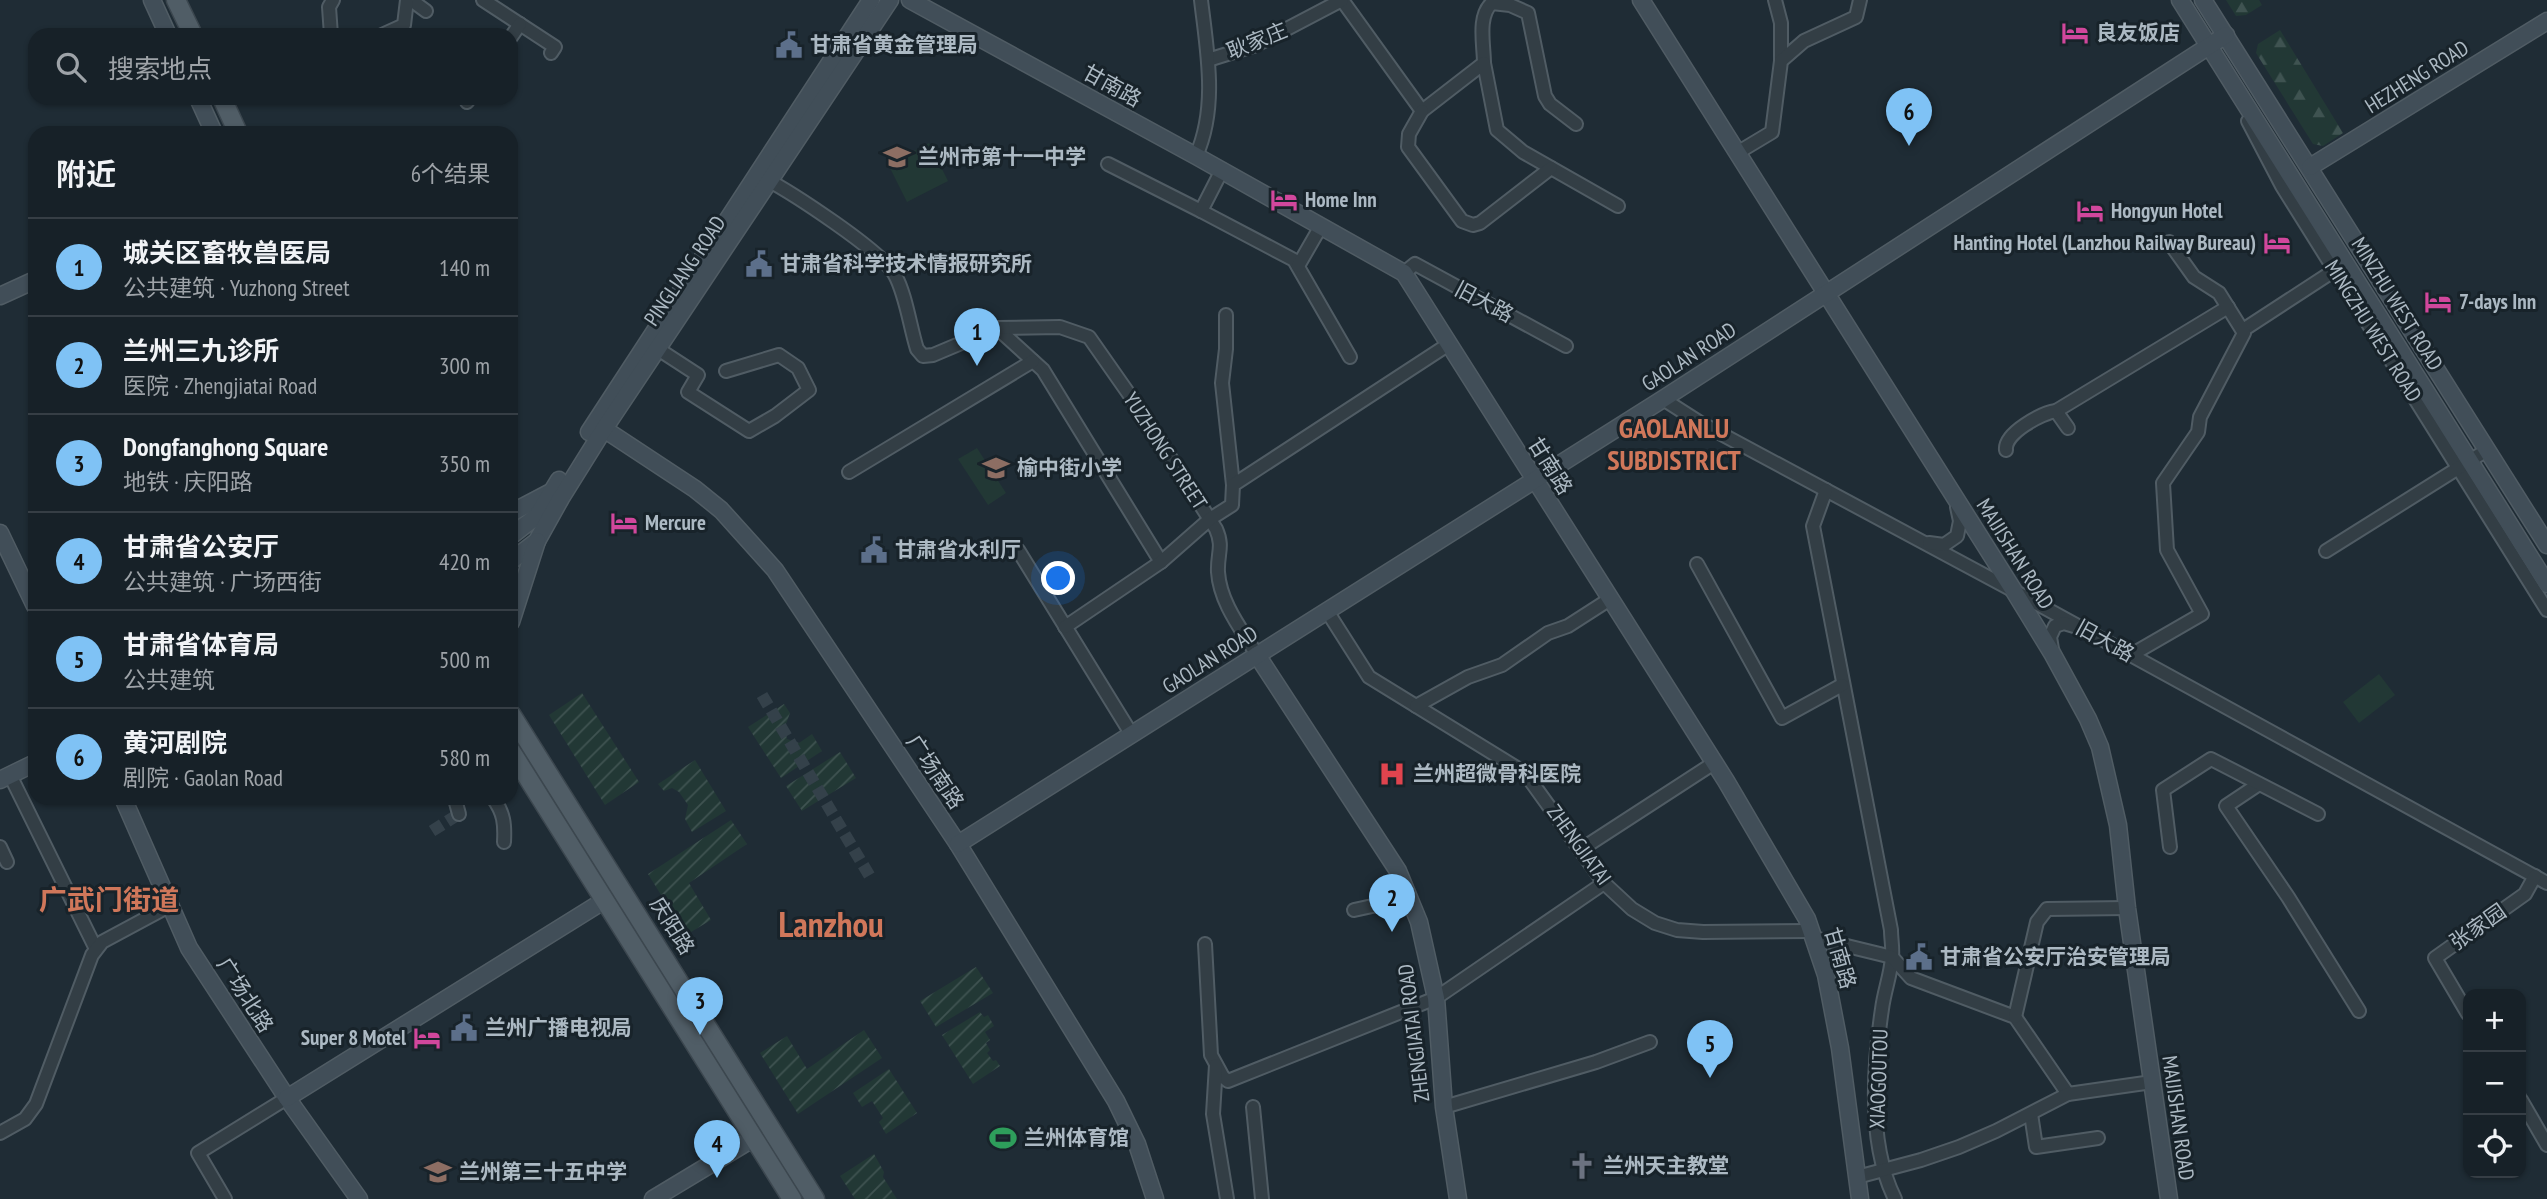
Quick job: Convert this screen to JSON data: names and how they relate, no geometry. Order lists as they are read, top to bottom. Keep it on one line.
{"streets":{"main road":["庆阳路"],"street":["耿家庄","HEZHENG ROAD","甘南路","PINGLIANG ROAD","旧大路","MINZHU WEST ROAD","MINGZHU WEST ROAD","GAOLAN ROAD","YUZHONG STREET","MAIJISHAN ROAD","广场南路","ZHENGJIATAI","张家园","广场北路","ZHENGJIATAI ROAD","XIAOGOUTOU"]},"crossings":[["HEZHENG ROAD","MINZHU WEST ROAD"],["甘南路","旧大路"],["甘南路","GAOLAN ROAD"],["甘南路","ZHENGJIATAI"],["PINGLIANG ROAD","YUZHONG STREET"],["PINGLIANG ROAD","广场南路"],["旧大路","GAOLAN ROAD"],["旧大路","MAIJISHAN ROAD"],["旧大路","张家园"],["旧大路","XIAOGOUTOU"],["MINZHU WEST ROAD","MINGZHU WEST ROAD"],["MINZHU WEST ROAD","GAOLAN ROAD"],["MINGZHU WEST ROAD","GAOLAN ROAD"],["GAOLAN ROAD","YUZHONG STREET"],["GAOLAN ROAD","MAIJISHAN ROAD"],["GAOLAN ROAD","广场南路"],["GAOLAN ROAD","ZHENGJIATAI"],["GAOLAN ROAD","ZHENGJIATAI ROAD"],["YUZHONG STREET","ZHENGJIATAI ROAD"],["ZHENGJIATAI","XIAOGOUTOU"]],"districts":["GAOLANLU SUBDISTRICT","广武门街道","Lanzhou"],"places":{"hotel":["良友饭店","Home Inn","Hongyun Hotel","Hanting Hotel (Lanzhou Railway Bureau)","7-days Inn","Mercure","Super 8 Motel"],"public building":["甘肃省黄金管理局","甘肃省科学技术情报研究所","甘肃省水利厅","甘肃省公安厅治安管理局","兰州广播电视局"],"school or university":["兰州市第十一中学","榆中街小学","兰州第三十五中学"],"hospital":["兰州超微骨科医院"],"sports":["兰州体育馆"],"church":["兰州天主教堂"]},"page":{"search":"搜索地点","pins":["6","1","2","3","5","4"],"heading":["附近","6个结果"],"list":[{"mark":"1","name":"城关区畜牧兽医局","note":"公共建筑 · Yuzhong Street","value":"140 m"},{"mark":"2","name":"兰州三九诊所","note":"医院 · Zhengjiatai Road","value":"300 m"},{"mark":"3","name":"Dongfanghong Square","note":"地铁 · 庆阳路","value":"350 m"},{"mark":"4","name":"甘肃省公安厅","note":"公共建筑 · 广场西街","value":"420 m"},{"mark":"5","name":"甘肃省体育局","note":"公共建筑","value":"500 m"},{"mark":"6","name":"黄河剧院","note":"剧院 · Gaolan Road","value":"580 m"}],"map_buttons":["+","−"]}}
